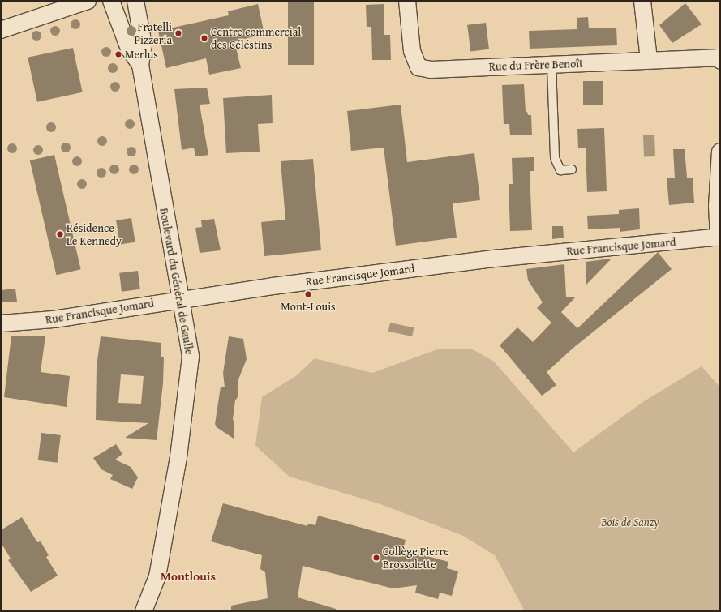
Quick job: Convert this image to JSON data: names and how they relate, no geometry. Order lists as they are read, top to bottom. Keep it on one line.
{"streets":{"street":["Rue du Frère Benoît","Rue Francisque Jomard","Boulevard du Général de Gaulle"]},"crossings":[["Rue Francisque Jomard","Boulevard du Général de Gaulle"]],"districts":["Montlouis"],"parks":["Bois de Sanzy"],"places":["Fratelli Pizzeria","Centre commercial des Céléstins","Merlus","Résidence Le Kennedy","Mont-Louis","Collège Pierre Brossolette"]}
